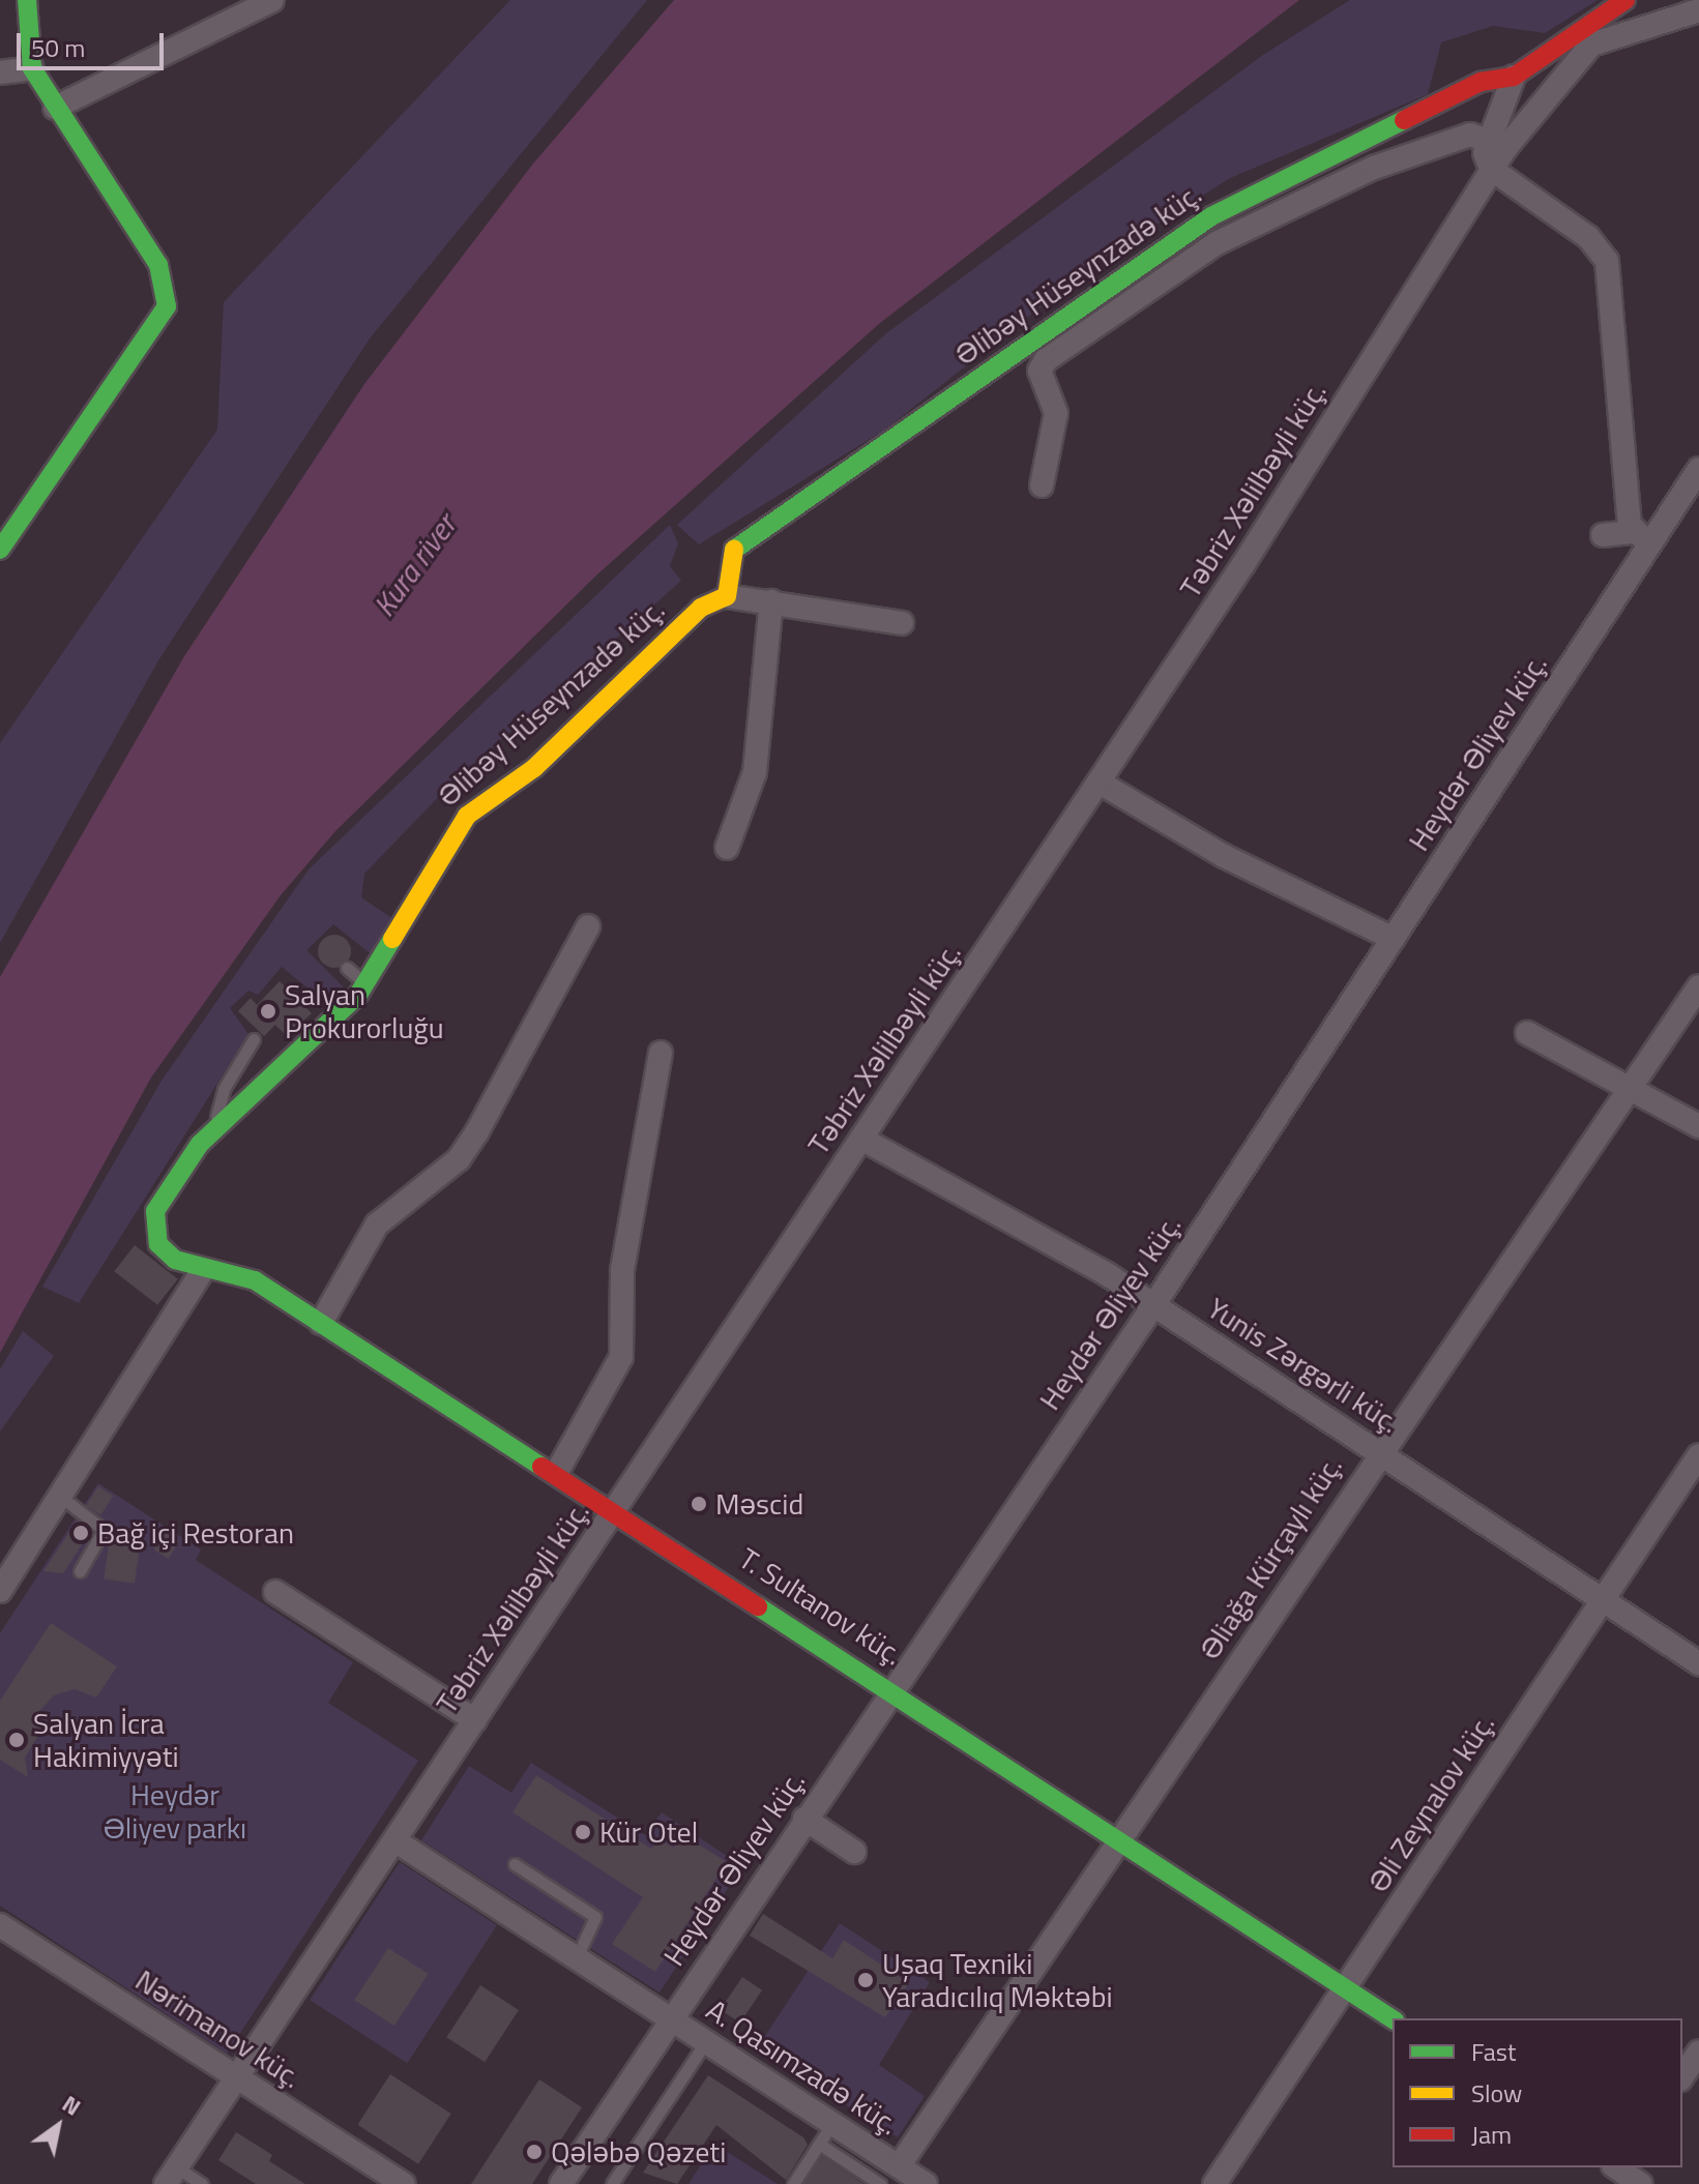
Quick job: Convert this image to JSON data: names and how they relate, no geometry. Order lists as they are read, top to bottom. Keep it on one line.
{"streets":{"street":["Əlibəy Hüseynzadə küç.","Təbriz Xəlilbəyli küç.","Heydər Əliyev küç.","Yunis Zərgərli küç.","Əliağa Kürçaylı küç.","T. Sultanov küç.","Əli Zeynalov küç.","Nərimanov küç.","A. Qasımzadə küç."]},"crossings":[["Əlibəy Hüseynzadə küç.","T. Sultanov küç."],["Təbriz Xəlilbəyli küç.","Yunis Zərgərli küç."],["Təbriz Xəlilbəyli küç.","T. Sultanov küç."],["Təbriz Xəlilbəyli küç.","Nərimanov küç."],["Təbriz Xəlilbəyli küç.","A. Qasımzadə küç."],["Heydər Əliyev küç.","Yunis Zərgərli küç."],["Heydər Əliyev küç.","T. Sultanov küç."],["Heydər Əliyev küç.","A. Qasımzadə küç."],["Yunis Zərgərli küç.","Əliağa Kürçaylı küç."],["Yunis Zərgərli küç.","Əli Zeynalov küç."],["Əliağa Kürçaylı küç.","T. Sultanov küç."],["Əliağa Kürçaylı küç.","A. Qasımzadə küç."],["T. Sultanov küç.","Əli Zeynalov küç."]],"water":["Kura river"],"parks":["Heydər Əliyev parkı"],"places":["Salyan Prokurorluğu","Məscid","Bağ içi Restoran","Salyan İcra Hakimiyyəti","Kür Otel","Uşaq Texniki Yaradıcılıq Məktəbi","Qələbə Qəzeti"],"legend":["Fast","Slow","Jam"],"scale_bar":"50 m","north":"top right"}
